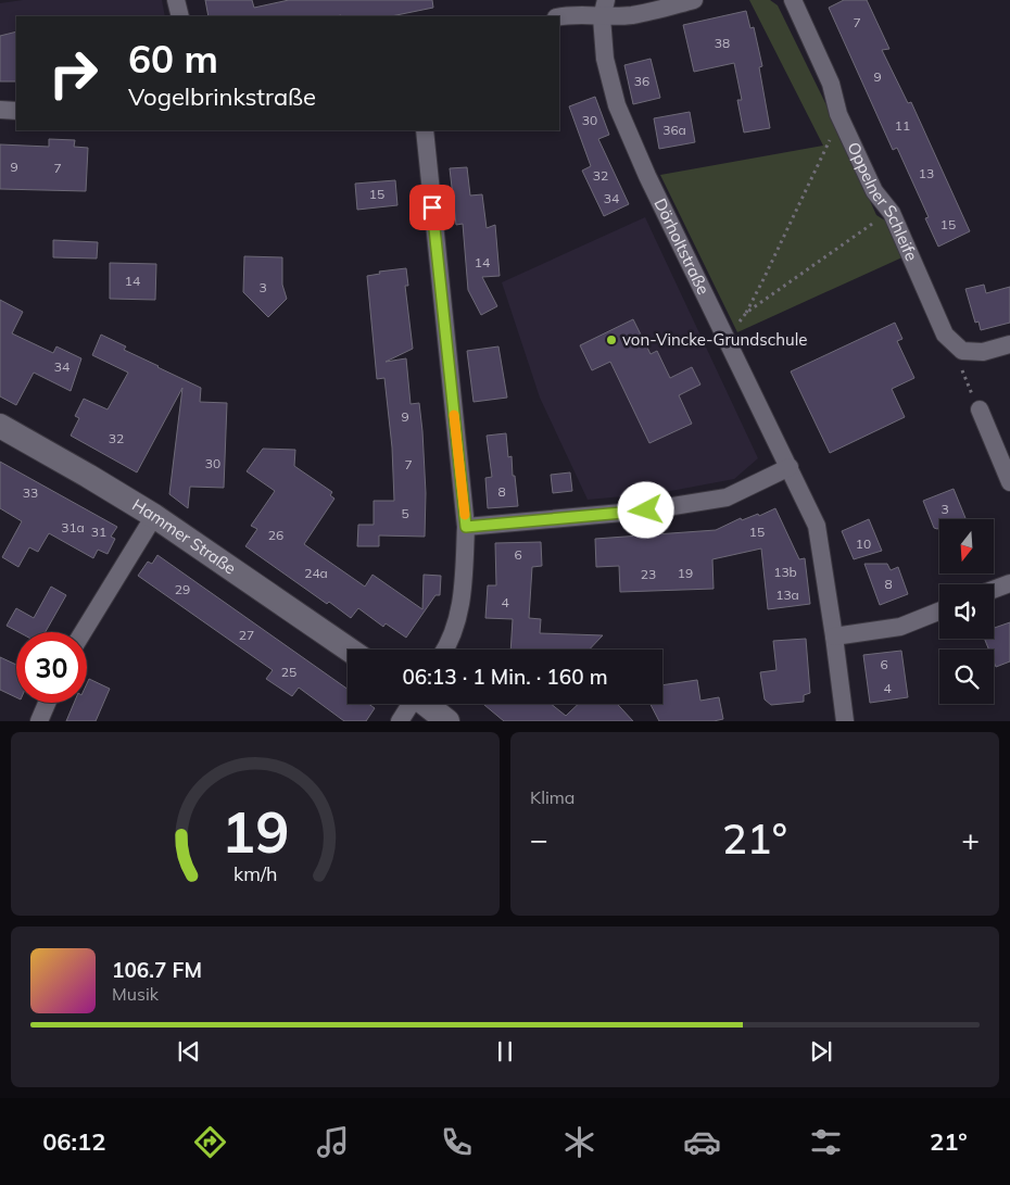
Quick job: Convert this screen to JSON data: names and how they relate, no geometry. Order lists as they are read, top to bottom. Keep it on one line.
{"streets":{"main road":["Hammer Straße"],"street":["Oppelner Schleife","Dörholtstraße"]},"places":["von-Vincke-Grundschule"],"house_numbers":["7","38","9","36","30","11","36a","9","7","13","32","15","34","15","14","14","3","34","9","32","30","7","8","33","3","5","31a","31","15","26","10","6","13b","24a","19","23","8","29","13a","4","27","6","25","4"],"north":"bottom","page":{"turn":["60 m","Vogelbrinkstraße"],"limit":"30","trip":"06:13 · 1 Min. · 160 m","tile":"Klima","heat":["−","21°","+"],"song":["106.7 FM","Musik"],"tabs":["06:12","21°"],"gauge":["19","km/h"]}}
